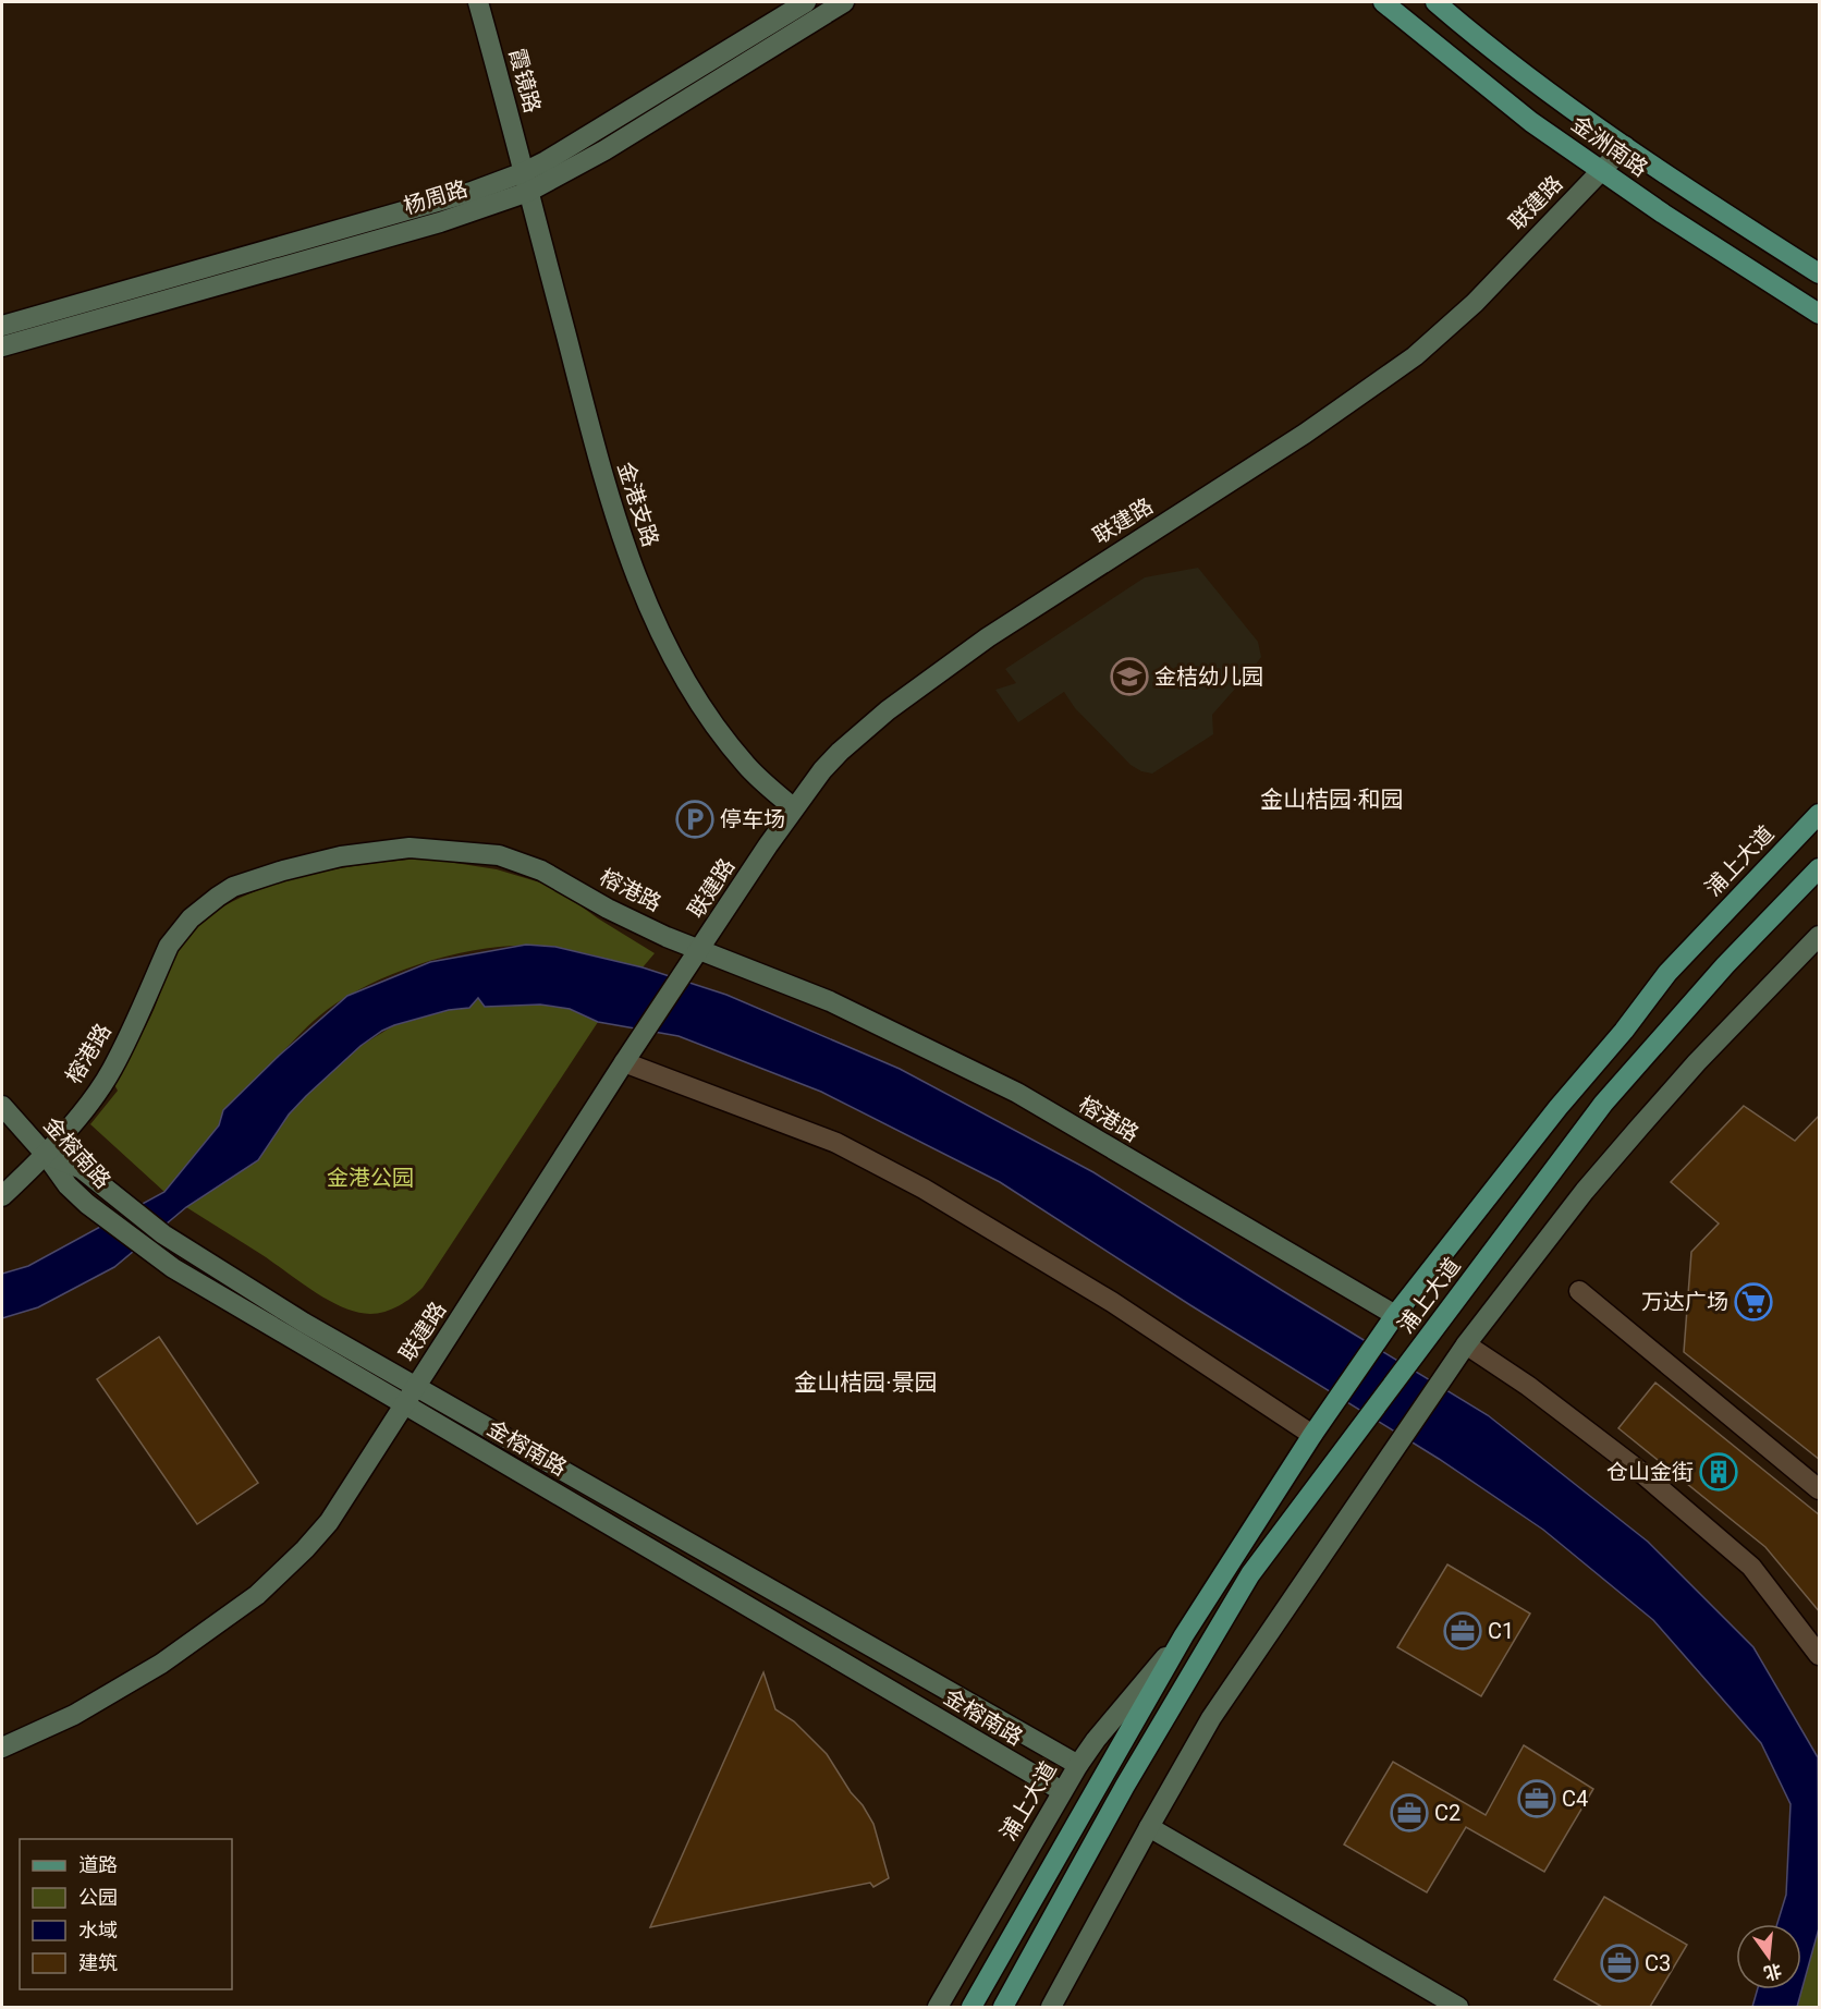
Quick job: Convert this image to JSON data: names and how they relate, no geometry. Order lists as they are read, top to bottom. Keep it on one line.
{"streets":{"main road":["霞镜路","金洲南路","杨周路","联建路","金港支路","浦上大道","榕港路","金榕南路"]},"crossings":[["霞镜路","杨周路"],["霞镜路","金港支路"],["金洲南路","联建路"],["杨周路","金港支路"],["联建路","金港支路"],["联建路","榕港路"],["联建路","金榕南路"],["浦上大道","榕港路"],["浦上大道","金榕南路"],["榕港路","金榕南路"]],"districts":["金山桔园·和园","金山桔园·景园"],"parks":["金港公园"],"places":{"school or university":["金桔幼儿园"],"parking":["停车场"],"supermarket":["万达广场"],"building":["仓山金街"],"office":["C1","C4","C2","C3"]},"legend":["道路","公园","水域","建筑"],"north":"bottom"}
